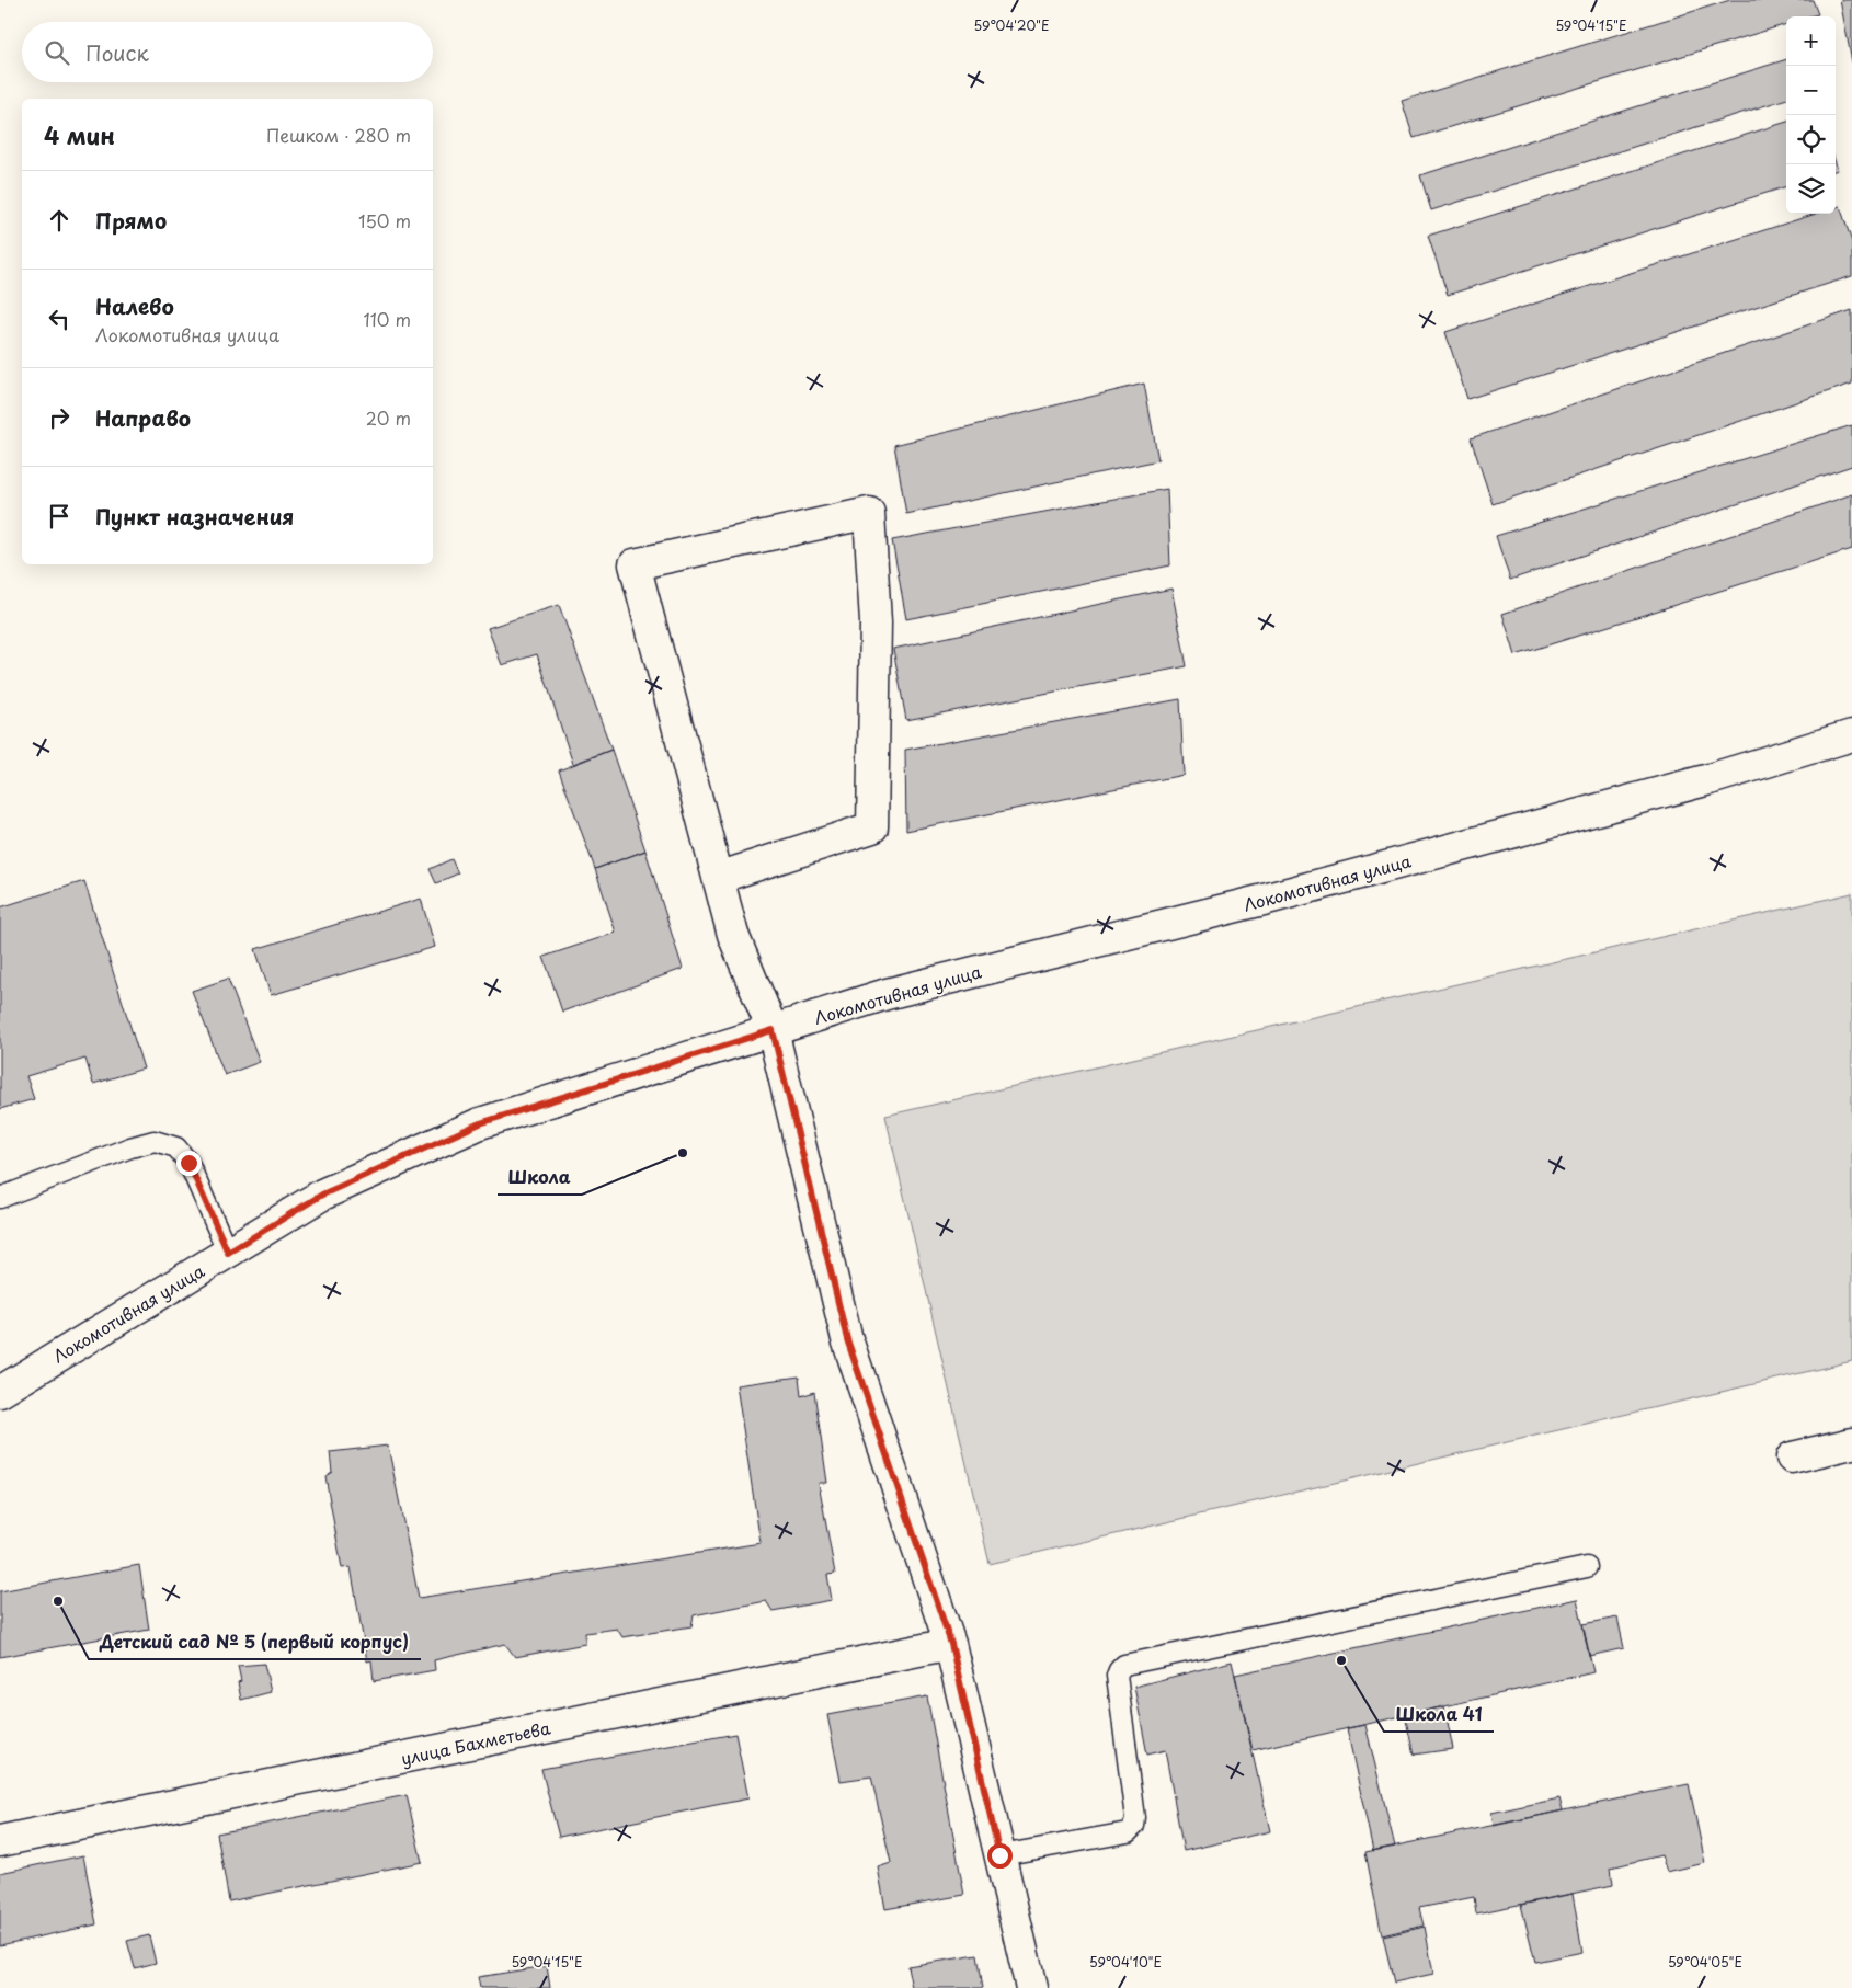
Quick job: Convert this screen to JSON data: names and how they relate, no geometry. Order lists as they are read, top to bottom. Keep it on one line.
{"streets":{"street":["Локомотивная улица","улица Бахметьева"]},"places":["Школа","Детский сад № 5 (первый корпус)","Школа 41"],"page":{"map_buttons":["+","−"],"search":"Поиск","heading":["4 мин","Пешком · 280 m"],"list":[["Прямо","150 m"],["Налево","Локомотивная улица","110 m"],["Направо","20 m"],"Пункт назначения"]},"coordinates":["59°04'20\"E","59°04'15\"E","59°04'10\"E","59°04'05\"E"]}
